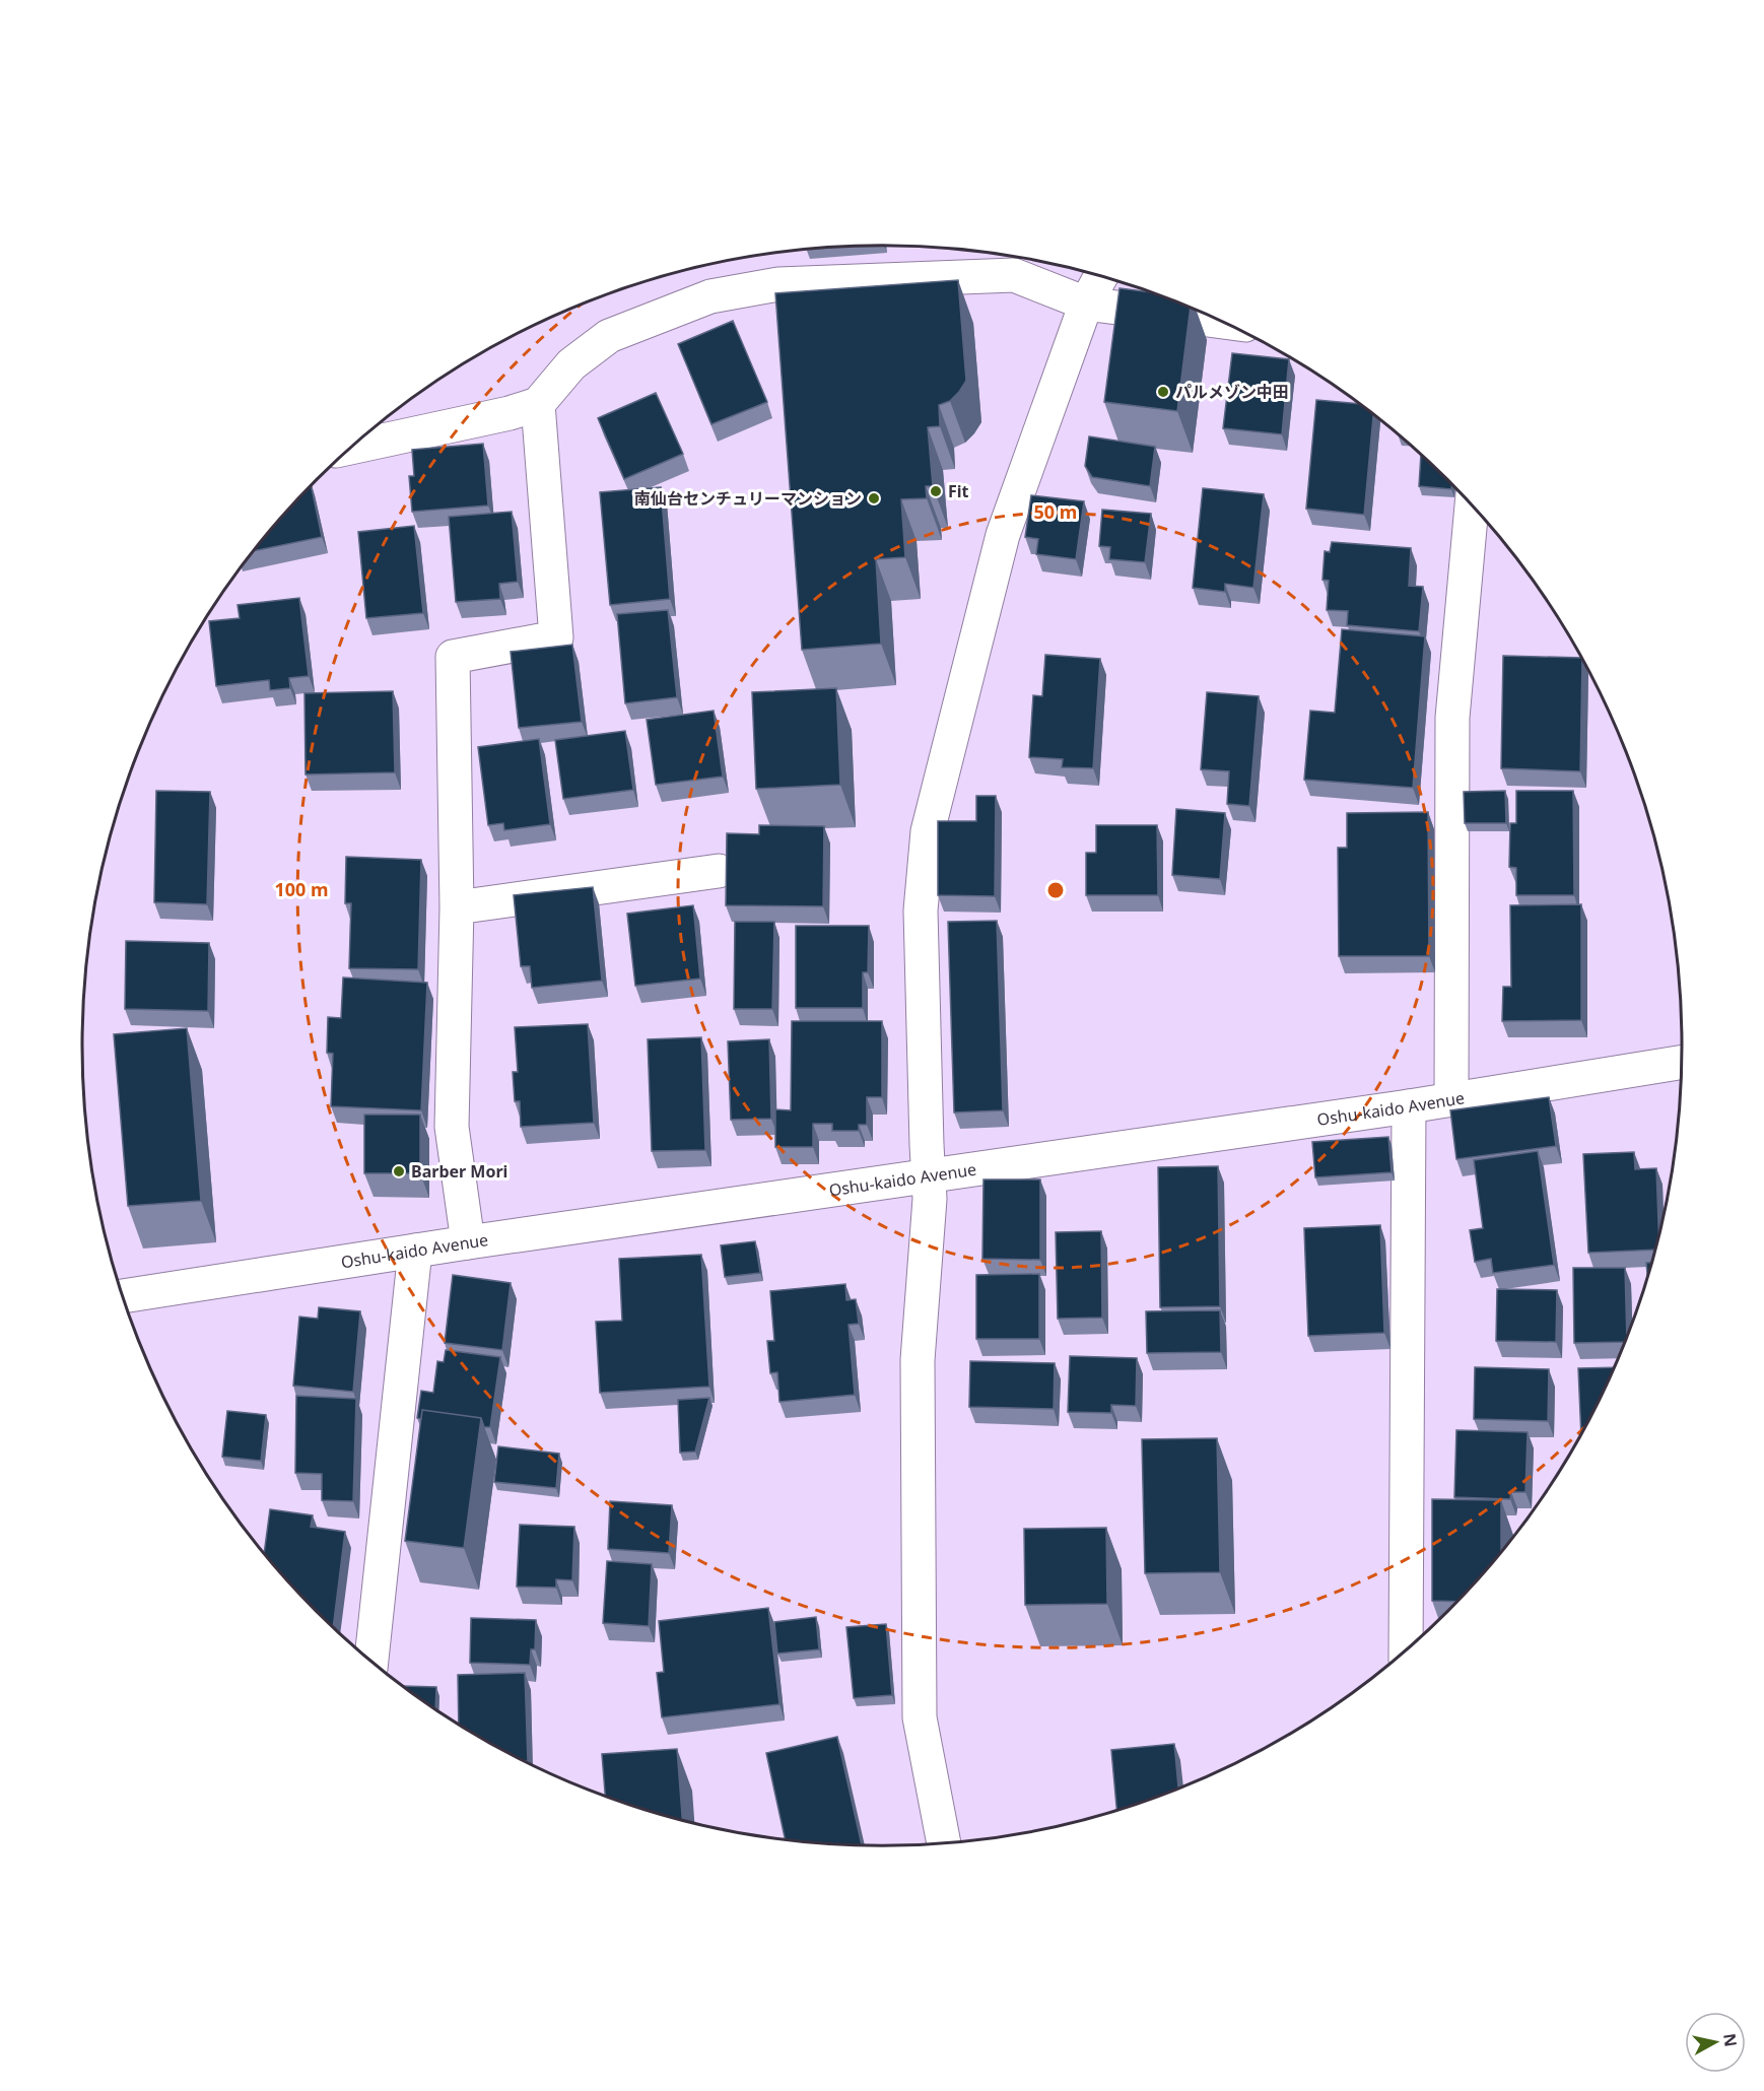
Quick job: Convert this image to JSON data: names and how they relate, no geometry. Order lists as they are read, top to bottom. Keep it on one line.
{"streets":{"street":["Oshu-kaido Avenue"]},"places":["パルメゾン中田","Fit","南仙台センチュリーマンション","Barber Mori"],"north":"right","rings":["50 m","100 m"]}
